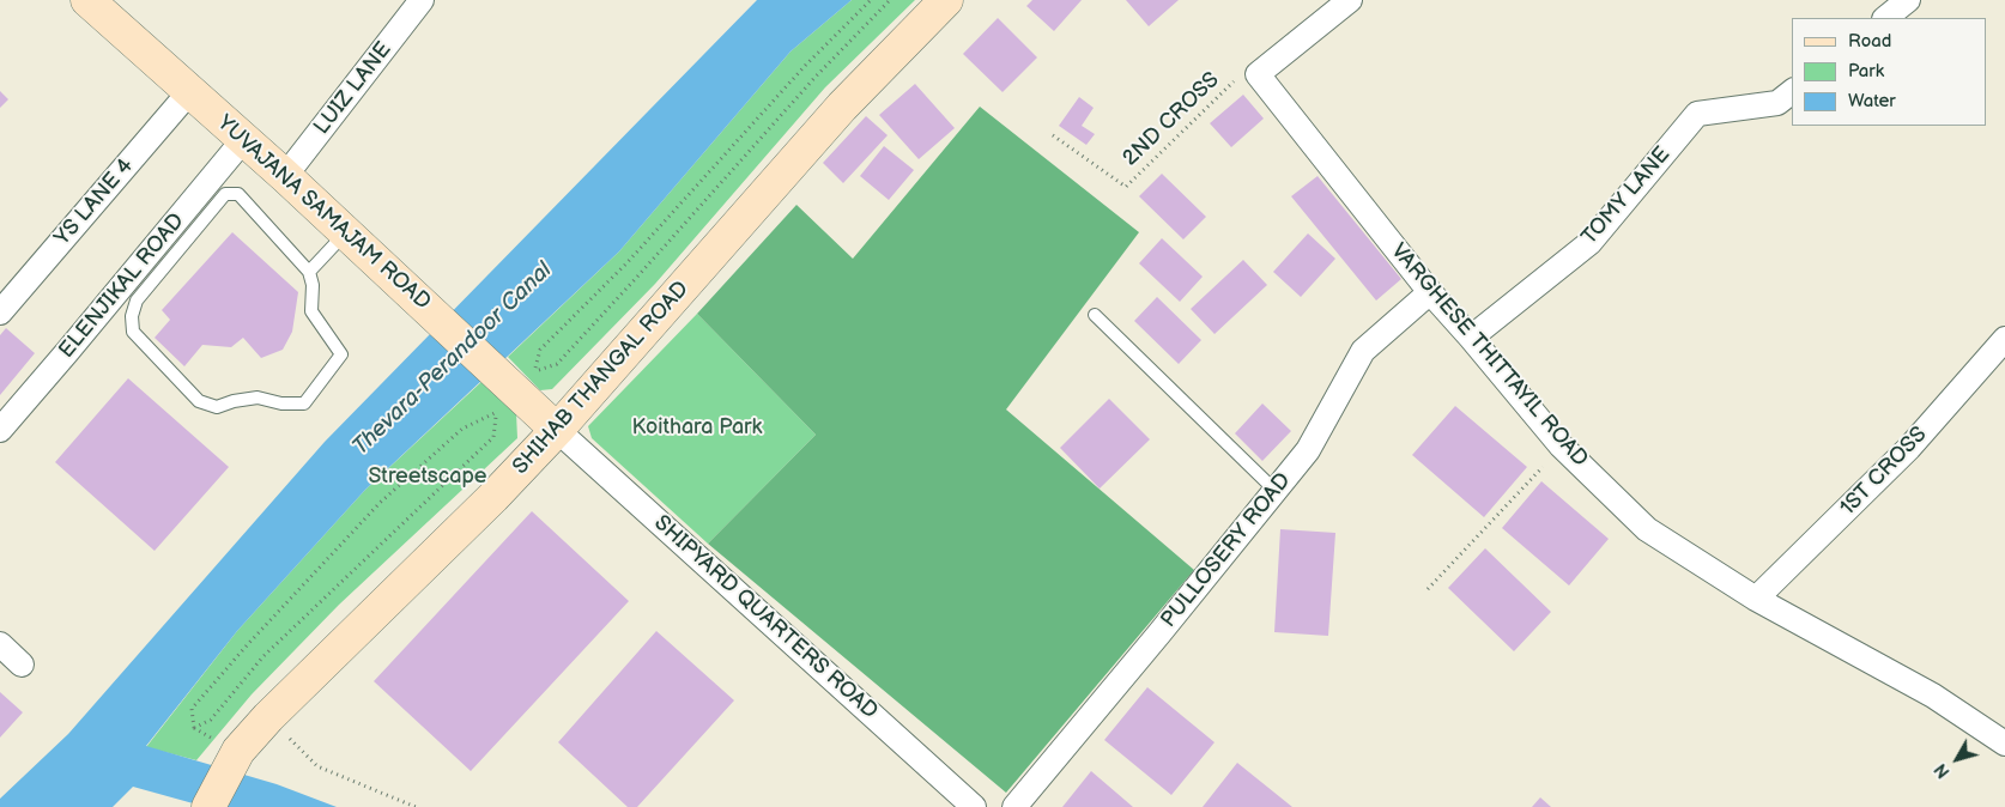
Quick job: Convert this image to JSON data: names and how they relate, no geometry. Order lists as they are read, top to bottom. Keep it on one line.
{"streets":{"street":["LUIZ LANE","TOMY LANE","YS LANE 4","YUVAJANA SAMAJAM ROAD","ELENJIKAL ROAD","VARGHESE THITTAYIL ROAD","SHIHAB THANGAL ROAD","1ST CROSS","PULLOSERY ROAD","SHIPYARD QUARTERS ROAD"],"path":["2ND CROSS"]},"crossings":[["LUIZ LANE","YUVAJANA SAMAJAM ROAD"],["2ND CROSS","VARGHESE THITTAYIL ROAD"],["TOMY LANE","VARGHESE THITTAYIL ROAD"],["YS LANE 4","YUVAJANA SAMAJAM ROAD"],["YUVAJANA SAMAJAM ROAD","ELENJIKAL ROAD"],["YUVAJANA SAMAJAM ROAD","SHIHAB THANGAL ROAD"],["YUVAJANA SAMAJAM ROAD","SHIPYARD QUARTERS ROAD"],["VARGHESE THITTAYIL ROAD","1ST CROSS"],["VARGHESE THITTAYIL ROAD","PULLOSERY ROAD"],["SHIHAB THANGAL ROAD","SHIPYARD QUARTERS ROAD"]],"water":["Thevara-Perandoor Canal"],"parks":["Koithara Park","Streetscape"],"legend":["Road","Park","Water"],"north":"bottom left"}
